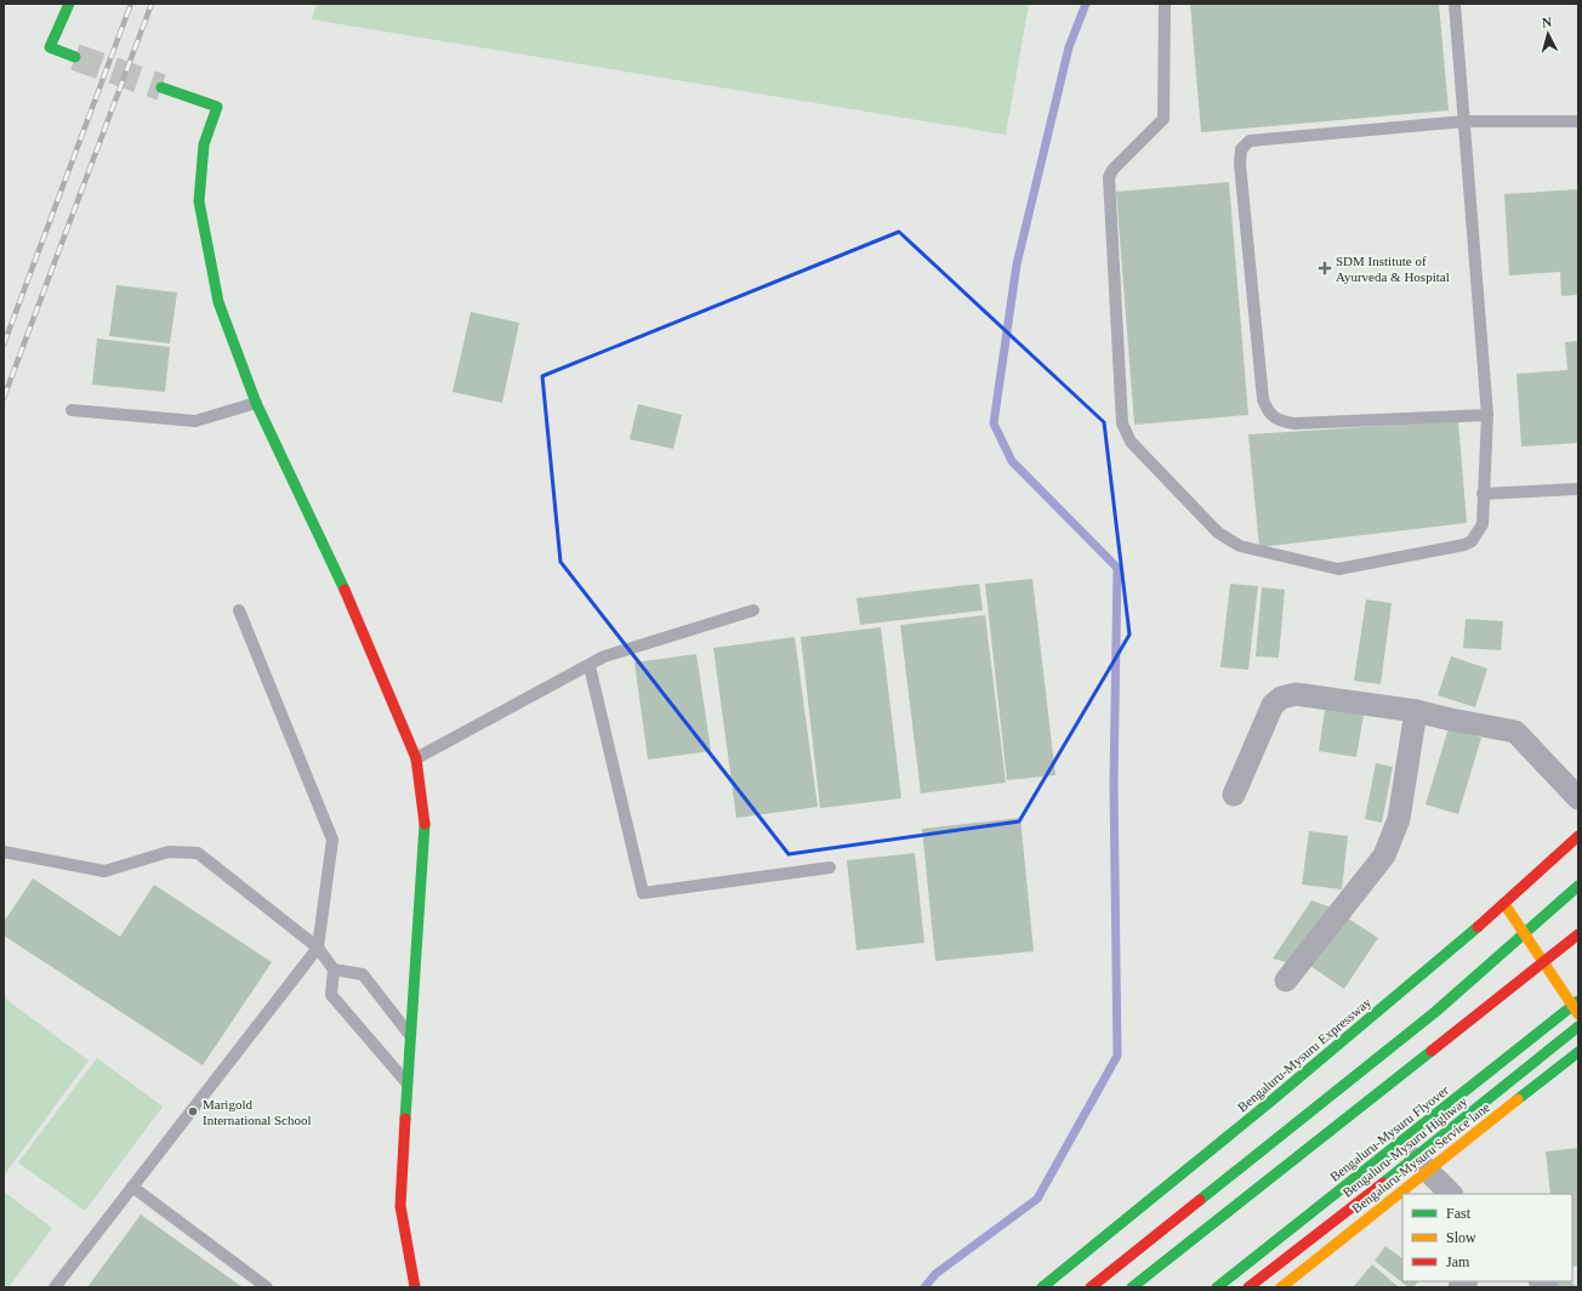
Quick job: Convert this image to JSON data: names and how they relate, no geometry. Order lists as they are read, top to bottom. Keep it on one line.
{"streets":{"main road":["Bengaluru-Mysuru Expressway","Bengaluru-Mysuru Flyover","Bengaluru-Mysuru Highway","Bengaluru-Mysuru Service lane"]},"crossings":[["Bengaluru-Mysuru Highway","Bengaluru-Mysuru Service lane"]],"places":{"health":["SDM Institute of Ayurveda & Hospital"],"other":["Marigold International School"]},"legend":["Fast","Slow","Jam"],"north":"top"}
